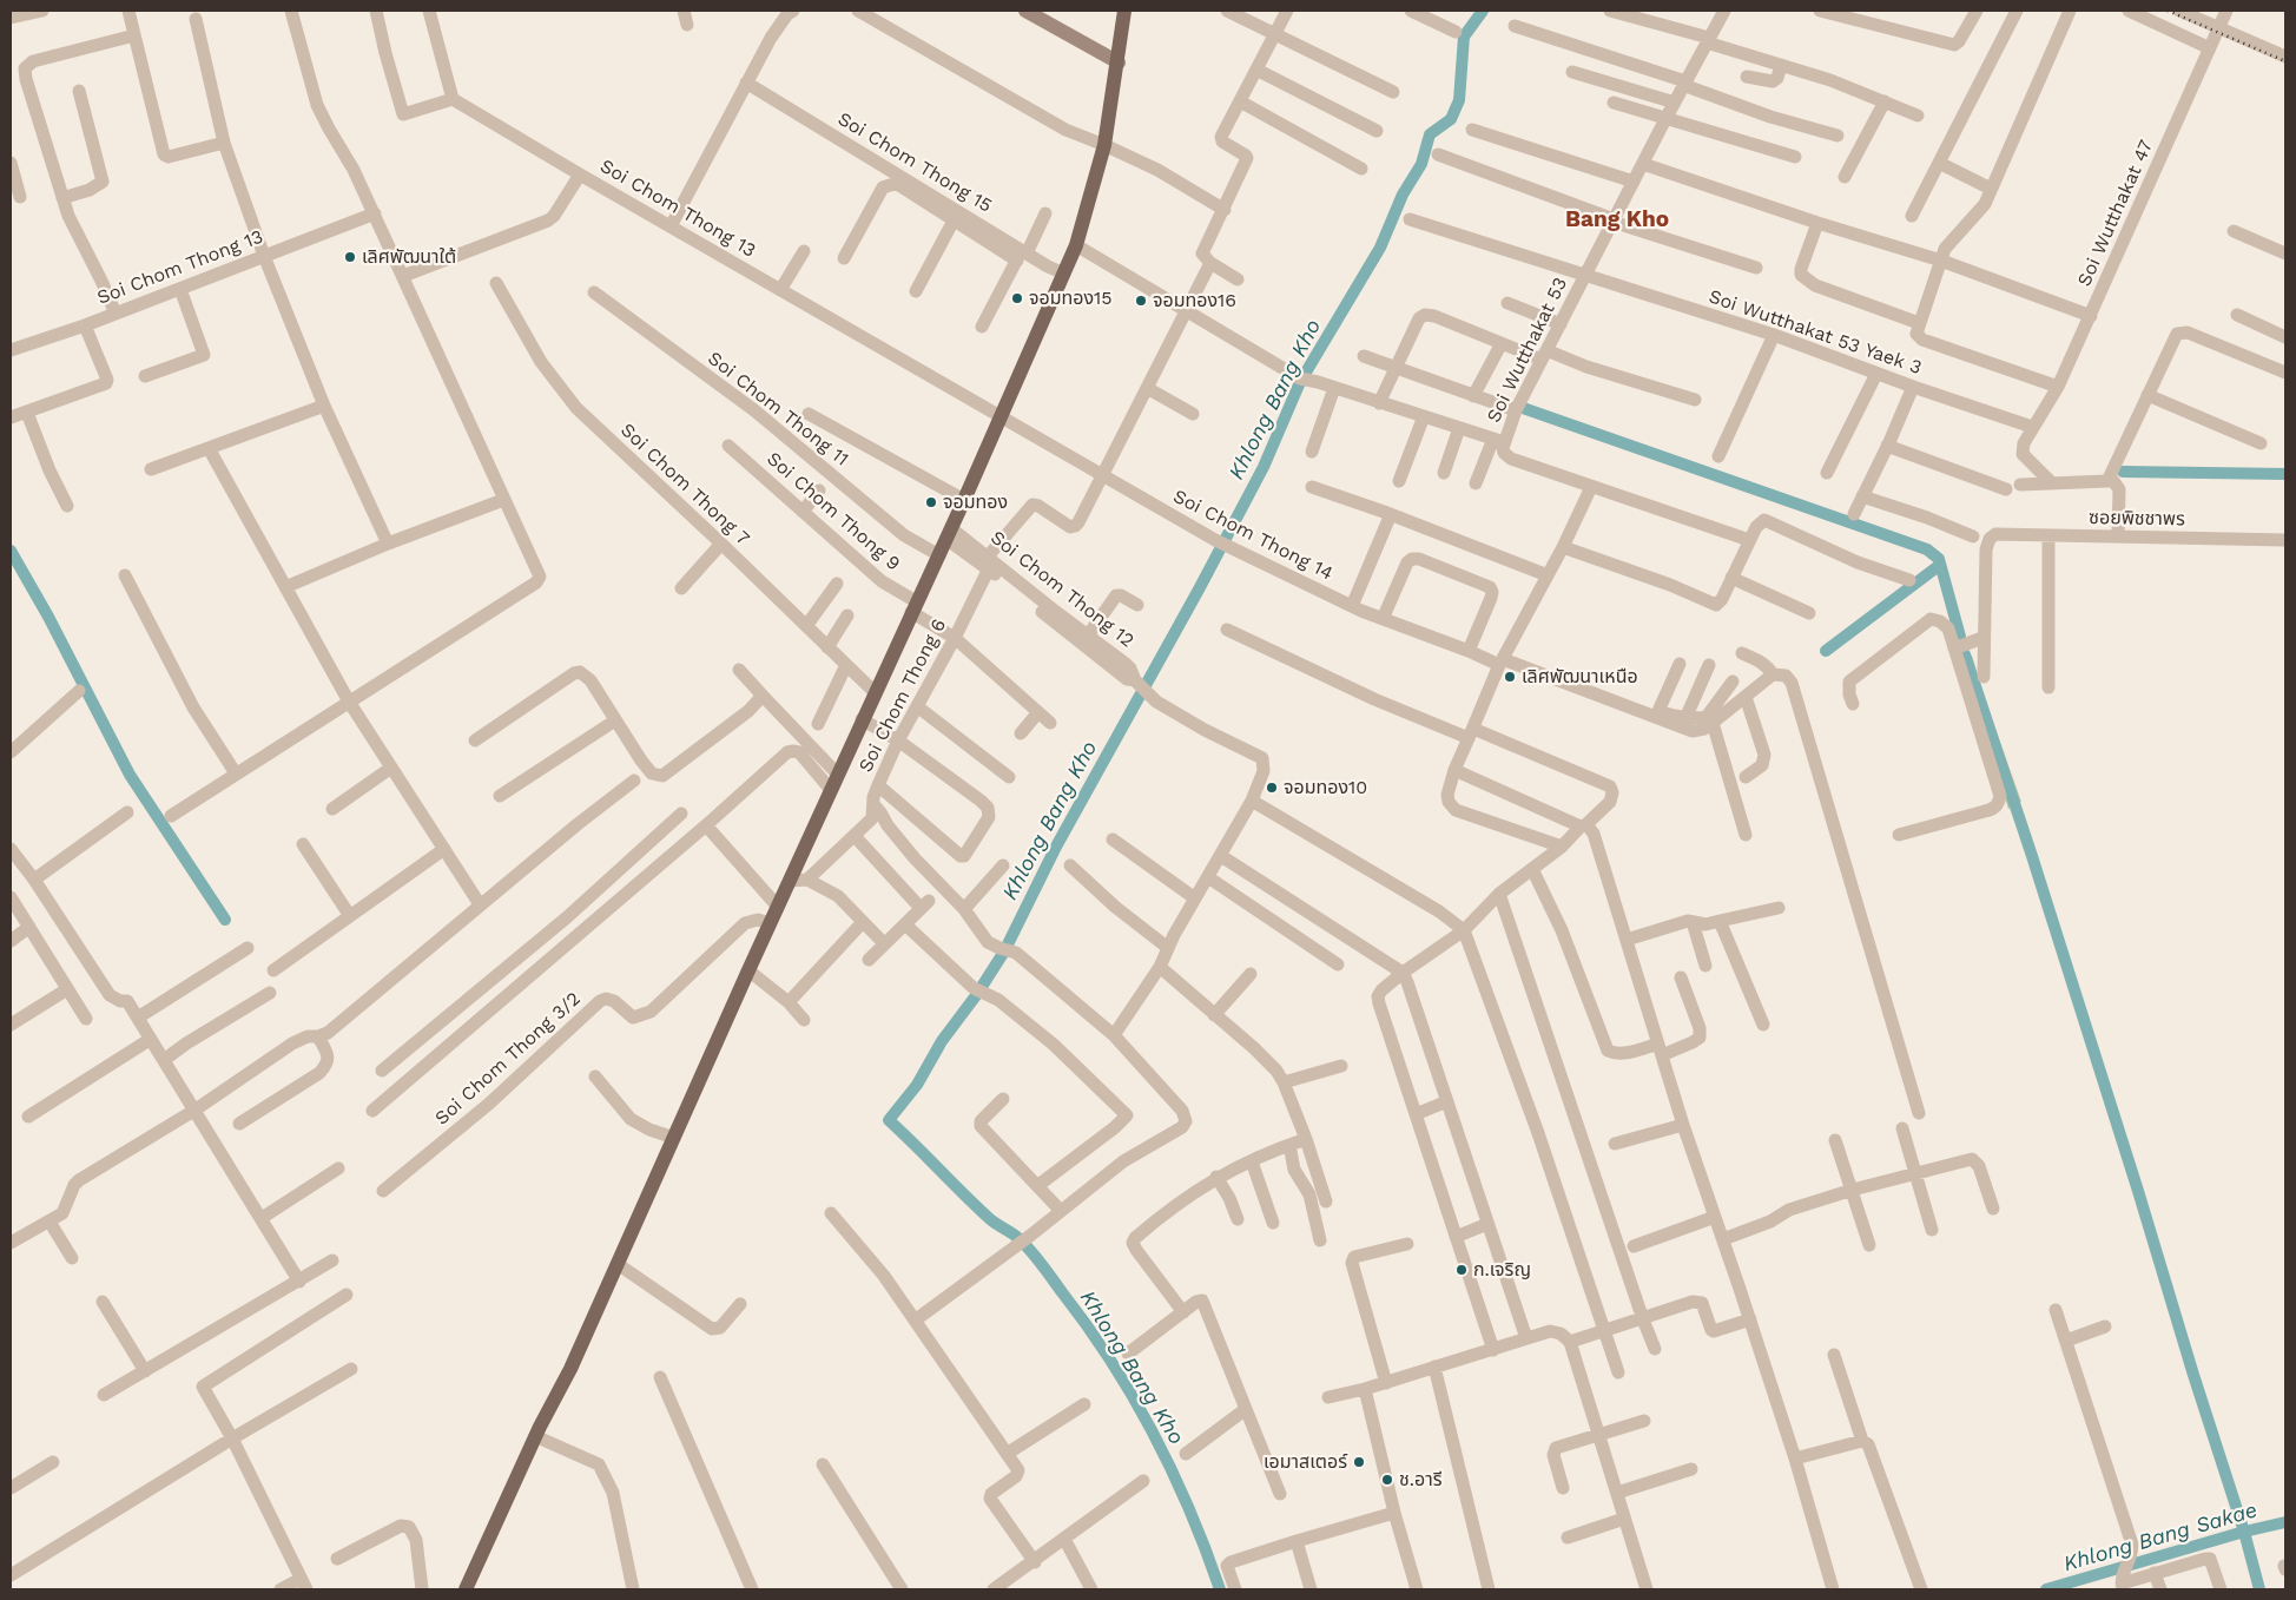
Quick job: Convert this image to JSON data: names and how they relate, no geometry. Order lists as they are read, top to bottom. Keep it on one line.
{"streets":{"street":["Soi Chom Thong 15","Soi Chom Thong 13","Soi Wutthakat 47","Soi Wutthakat 53 Yaek 3","Soi Wutthakat 53","Soi Chom Thong 11","Soi Chom Thong 7","Soi Chom Thong 9","ซอยพิชชาพร","Soi Chom Thong 14","Soi Chom Thong 12","Soi Chom Thong 6","Soi Chom Thong 3/2"]},"crossings":[["Soi Chom Thong 13","Soi Chom Thong 14"],["Soi Wutthakat 47","Soi Wutthakat 53 Yaek 3"],["Soi Wutthakat 53 Yaek 3","Soi Wutthakat 53"],["Soi Chom Thong 9","Soi Chom Thong 6"],["Soi Chom Thong 14","Soi Chom Thong 6"],["Soi Chom Thong 12","Soi Chom Thong 6"]],"districts":["Bang Kho"],"water":["Khlong Bang Kho","Khlong Bang Sakae"],"places":["เลิศพัฒนาใต้","จอมทอง15","จอมทอง16","จอมทอง","เลิศพัฒนาเหนือ","จอมทอง10","ก.เจริญ","เอมาสเตอร์","ช.อารี"]}
